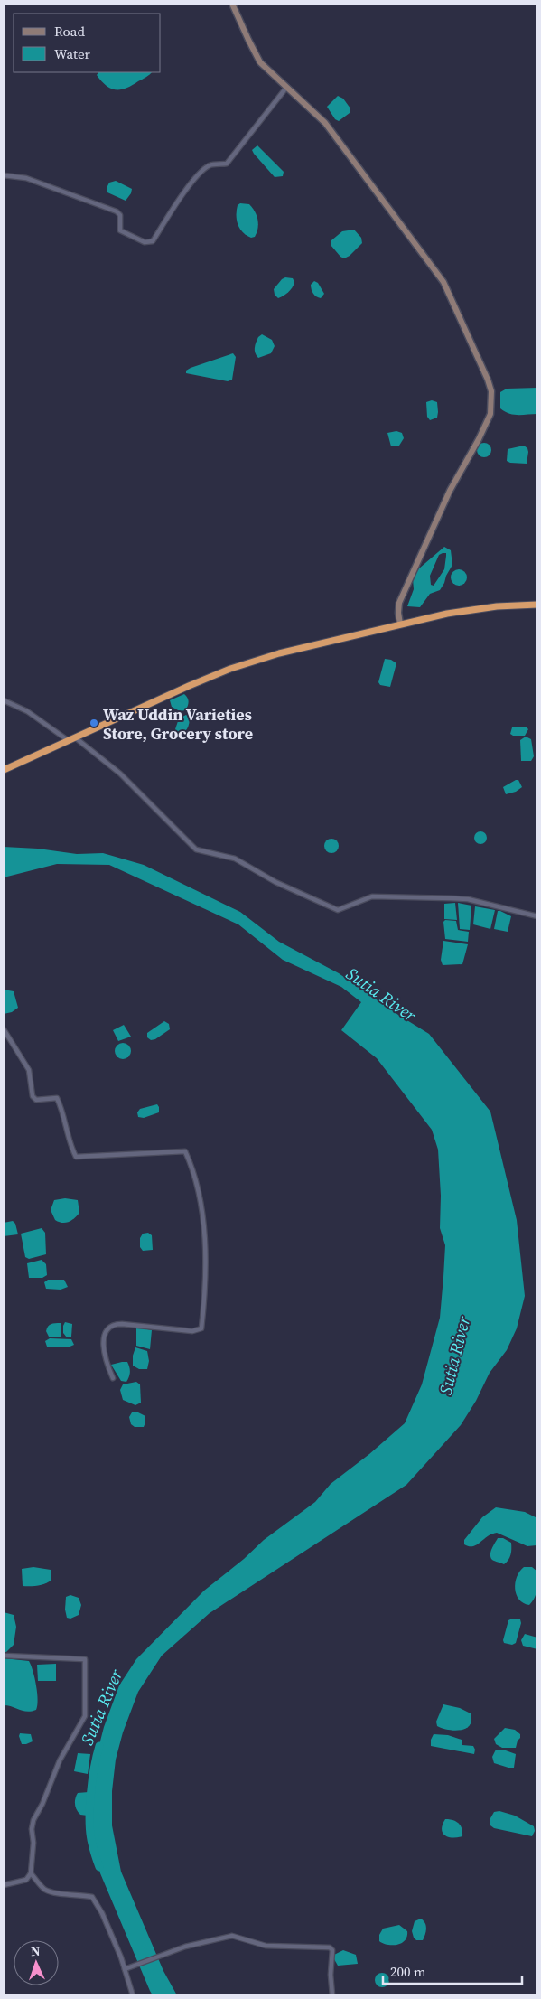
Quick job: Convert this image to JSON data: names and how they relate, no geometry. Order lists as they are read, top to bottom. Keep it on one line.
{"water":["Sutia River"],"places":["Waz Uddin Varieties Store, Grocery store"],"legend":["Road","Water"],"scale_bar":"200 m","north":"top"}
